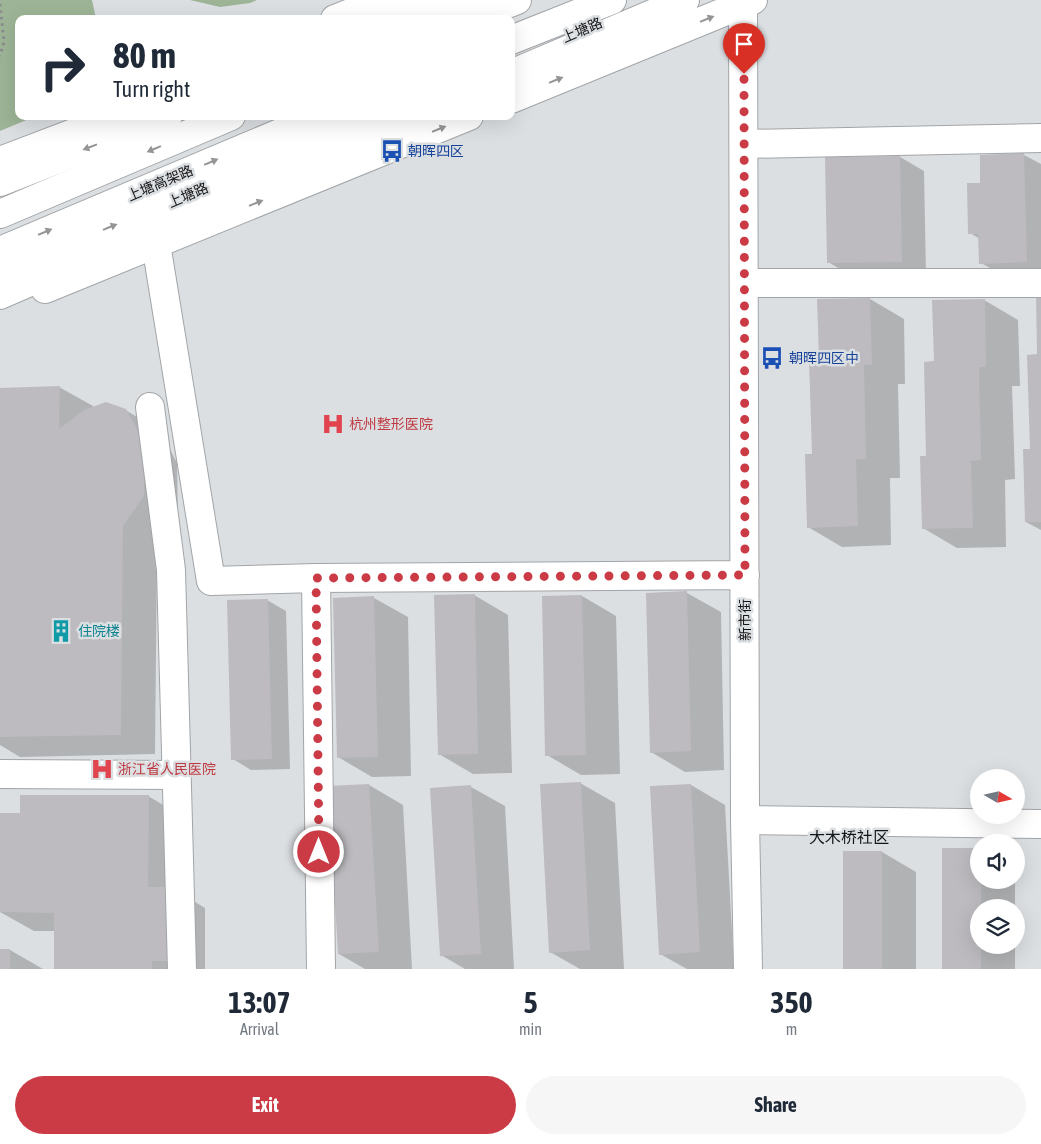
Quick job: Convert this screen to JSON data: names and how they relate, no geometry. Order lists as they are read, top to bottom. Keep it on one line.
{"streets":{"main road":["上塘路","上塘高架路","新市街"]},"districts":["大木桥社区"],"places":{"bus stop":["朝晖四区","朝晖四区中"],"hospital":["杭州整形医院","浙江省人民医院"],"building":["住院楼"]},"north":"right","page":{"turn":["80 m","Turn right"],"eta":["13:07","Arrival","5","min","350","m"],"buttons":["Exit","Share"]}}
